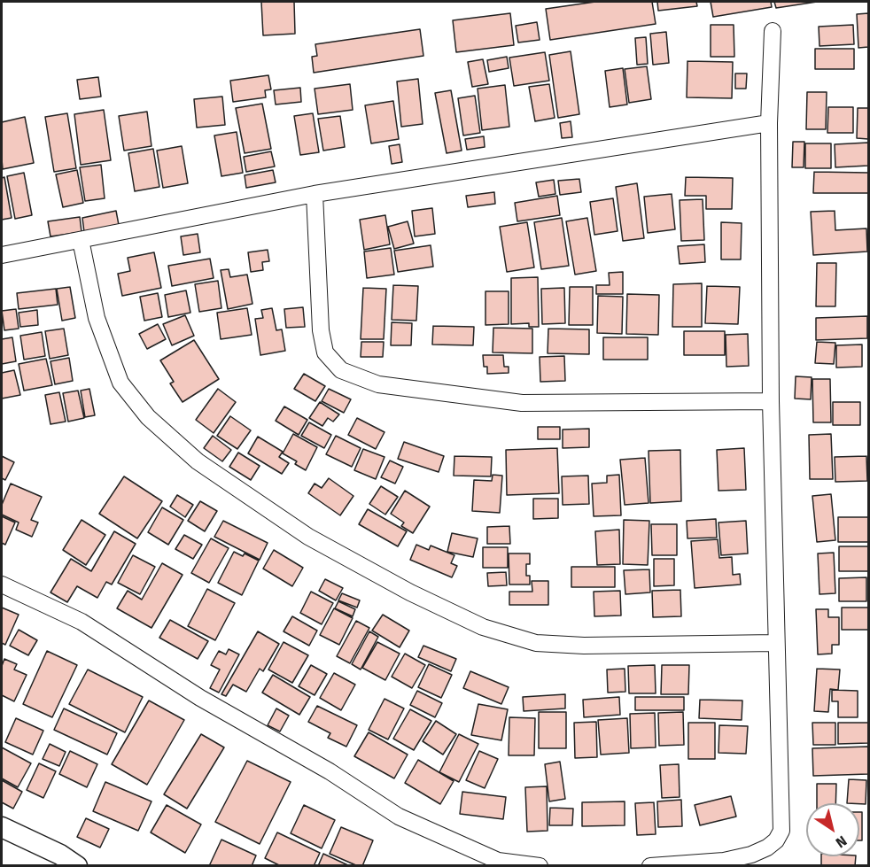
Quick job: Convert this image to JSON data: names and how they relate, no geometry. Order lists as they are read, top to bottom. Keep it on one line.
{"north":"bottom right"}
